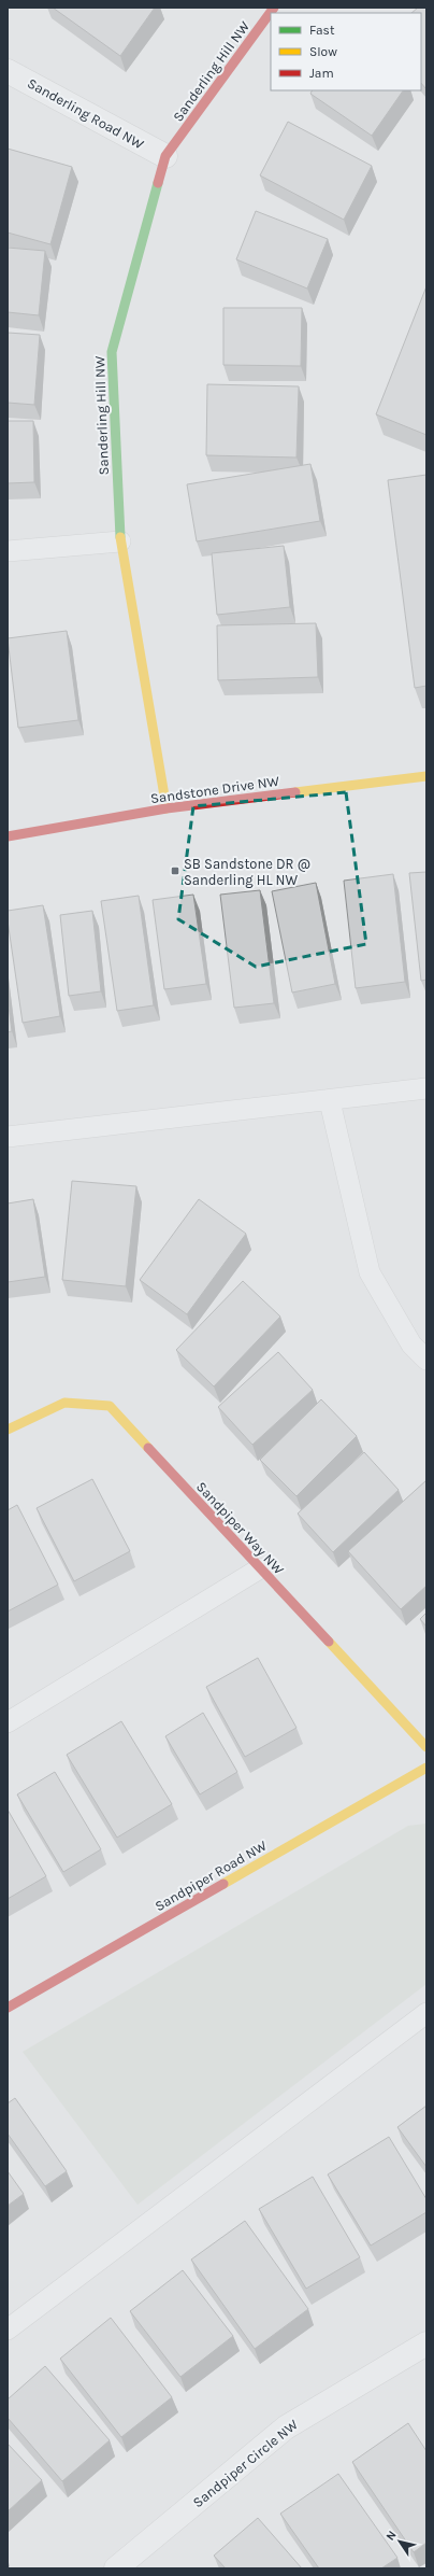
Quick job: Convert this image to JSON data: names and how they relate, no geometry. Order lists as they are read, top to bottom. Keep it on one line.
{"streets":{"street":["Sanderling Hill NW","Sanderling Road NW","Sandstone Drive NW","Sandpiper Way NW","Sandpiper Road NW","Sandpiper Circle NW"]},"crossings":[["Sanderling Hill NW","Sanderling Road NW"],["Sanderling Hill NW","Sandstone Drive NW"]],"places":{"transit":["SB Sandstone DR @ Sanderling HL NW"]},"legend":["Fast","Slow","Jam"],"north":"top left"}
